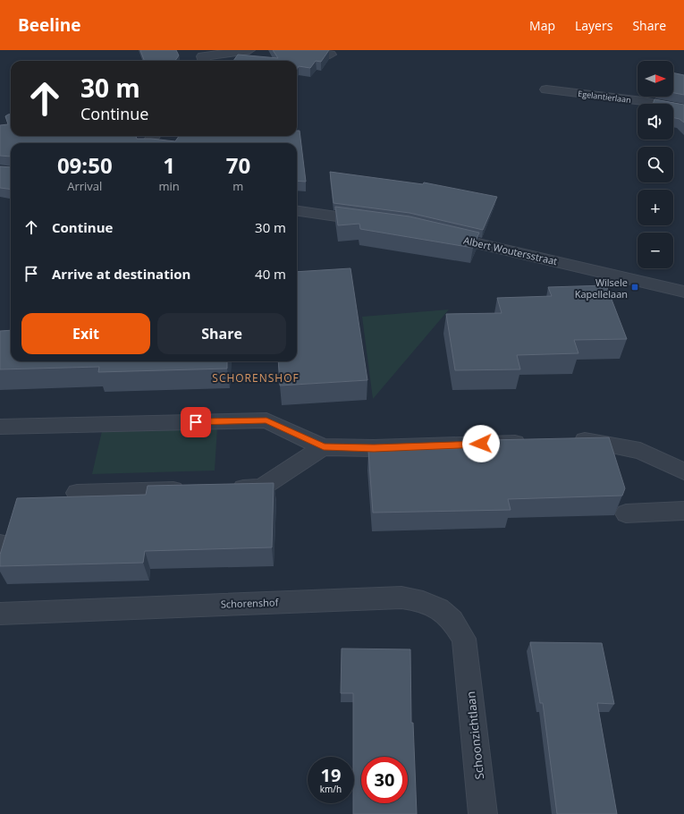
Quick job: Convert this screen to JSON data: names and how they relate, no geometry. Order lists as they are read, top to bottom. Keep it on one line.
{"streets":{"street":["Egelantierlaan","Albert Woutersstraat","Schorenshof","Schoonzichtlaan"]},"crossings":[["Schorenshof","Schoonzichtlaan"]],"districts":["SCHORENSHOF"],"places":{"transit":["Wilsele Kapellelaan"]},"north":"right","page":{"header":"Beeline","nav":["Map","Layers","Share"],"map_buttons":["+","−"],"turn":["30 m","Continue"],"eta":["09:50","Arrival","1","min","70","m"],"list":[{"name":"Continue","value":"30 m"},{"name":"Arrive at destination","value":"40 m"}],"buttons":["Exit","Share"],"speed":"19 km/h","limit":"30"}}
